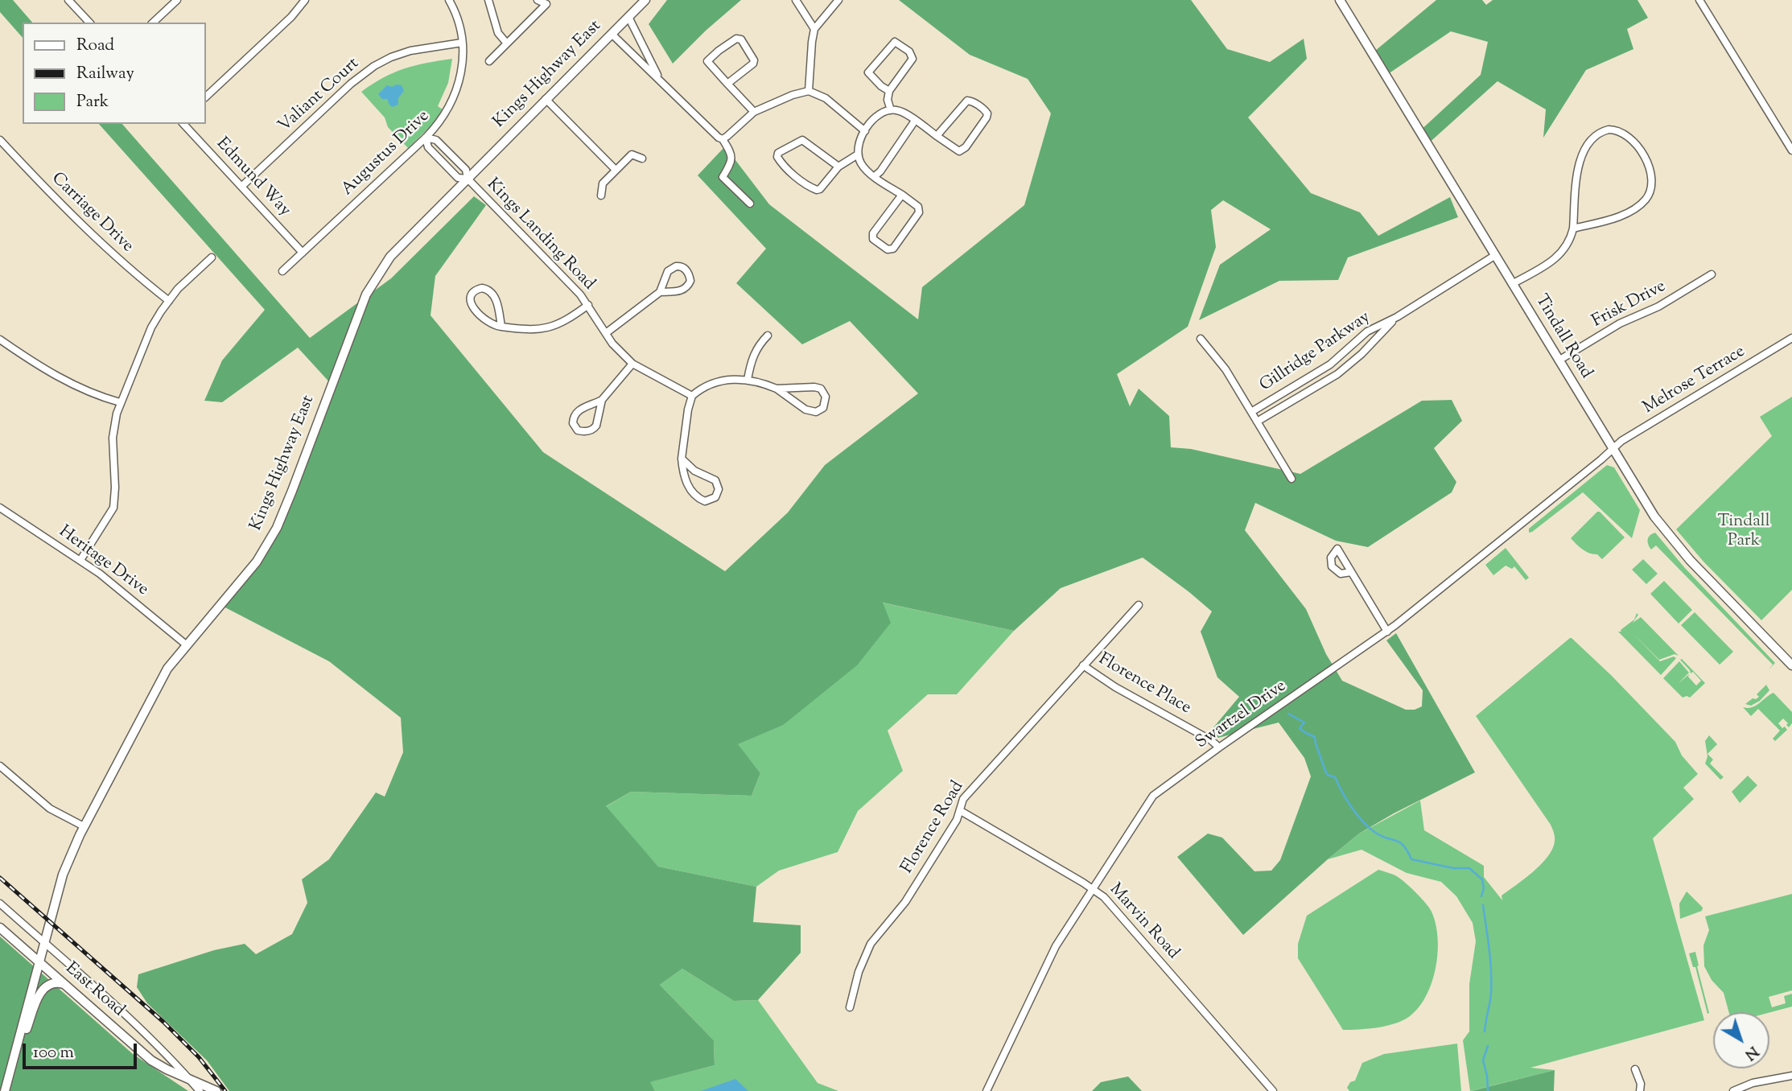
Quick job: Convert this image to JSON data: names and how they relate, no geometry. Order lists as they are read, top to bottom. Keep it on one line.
{"streets":{"street":["Kings Highway East","Valiant Court","Augustus Drive","Edmund Way","Carriage Drive","Kings Landing Road","Frisk Drive","Tindall Road","Gillridge Parkway","Melrose Terrace","Heritage Drive","Florence Place","Swartzel Drive","Florence Road","Marvin Road","East Road"]},"crossings":[["Kings Highway East","Kings Landing Road"],["Kings Highway East","Heritage Drive"],["Kings Highway East","East Road"],["Valiant Court","Augustus Drive"],["Valiant Court","Edmund Way"],["Augustus Drive","Edmund Way"],["Frisk Drive","Tindall Road"],["Tindall Road","Gillridge Parkway"],["Tindall Road","Melrose Terrace"],["Tindall Road","Swartzel Drive"],["Melrose Terrace","Swartzel Drive"],["Florence Place","Swartzel Drive"],["Florence Place","Florence Road"],["Swartzel Drive","Marvin Road"],["Florence Road","Marvin Road"]],"parks":["Tindall Park"],"legend":["Road","Railway","Park"],"scale_bar":"100 m","north":"bottom right"}
